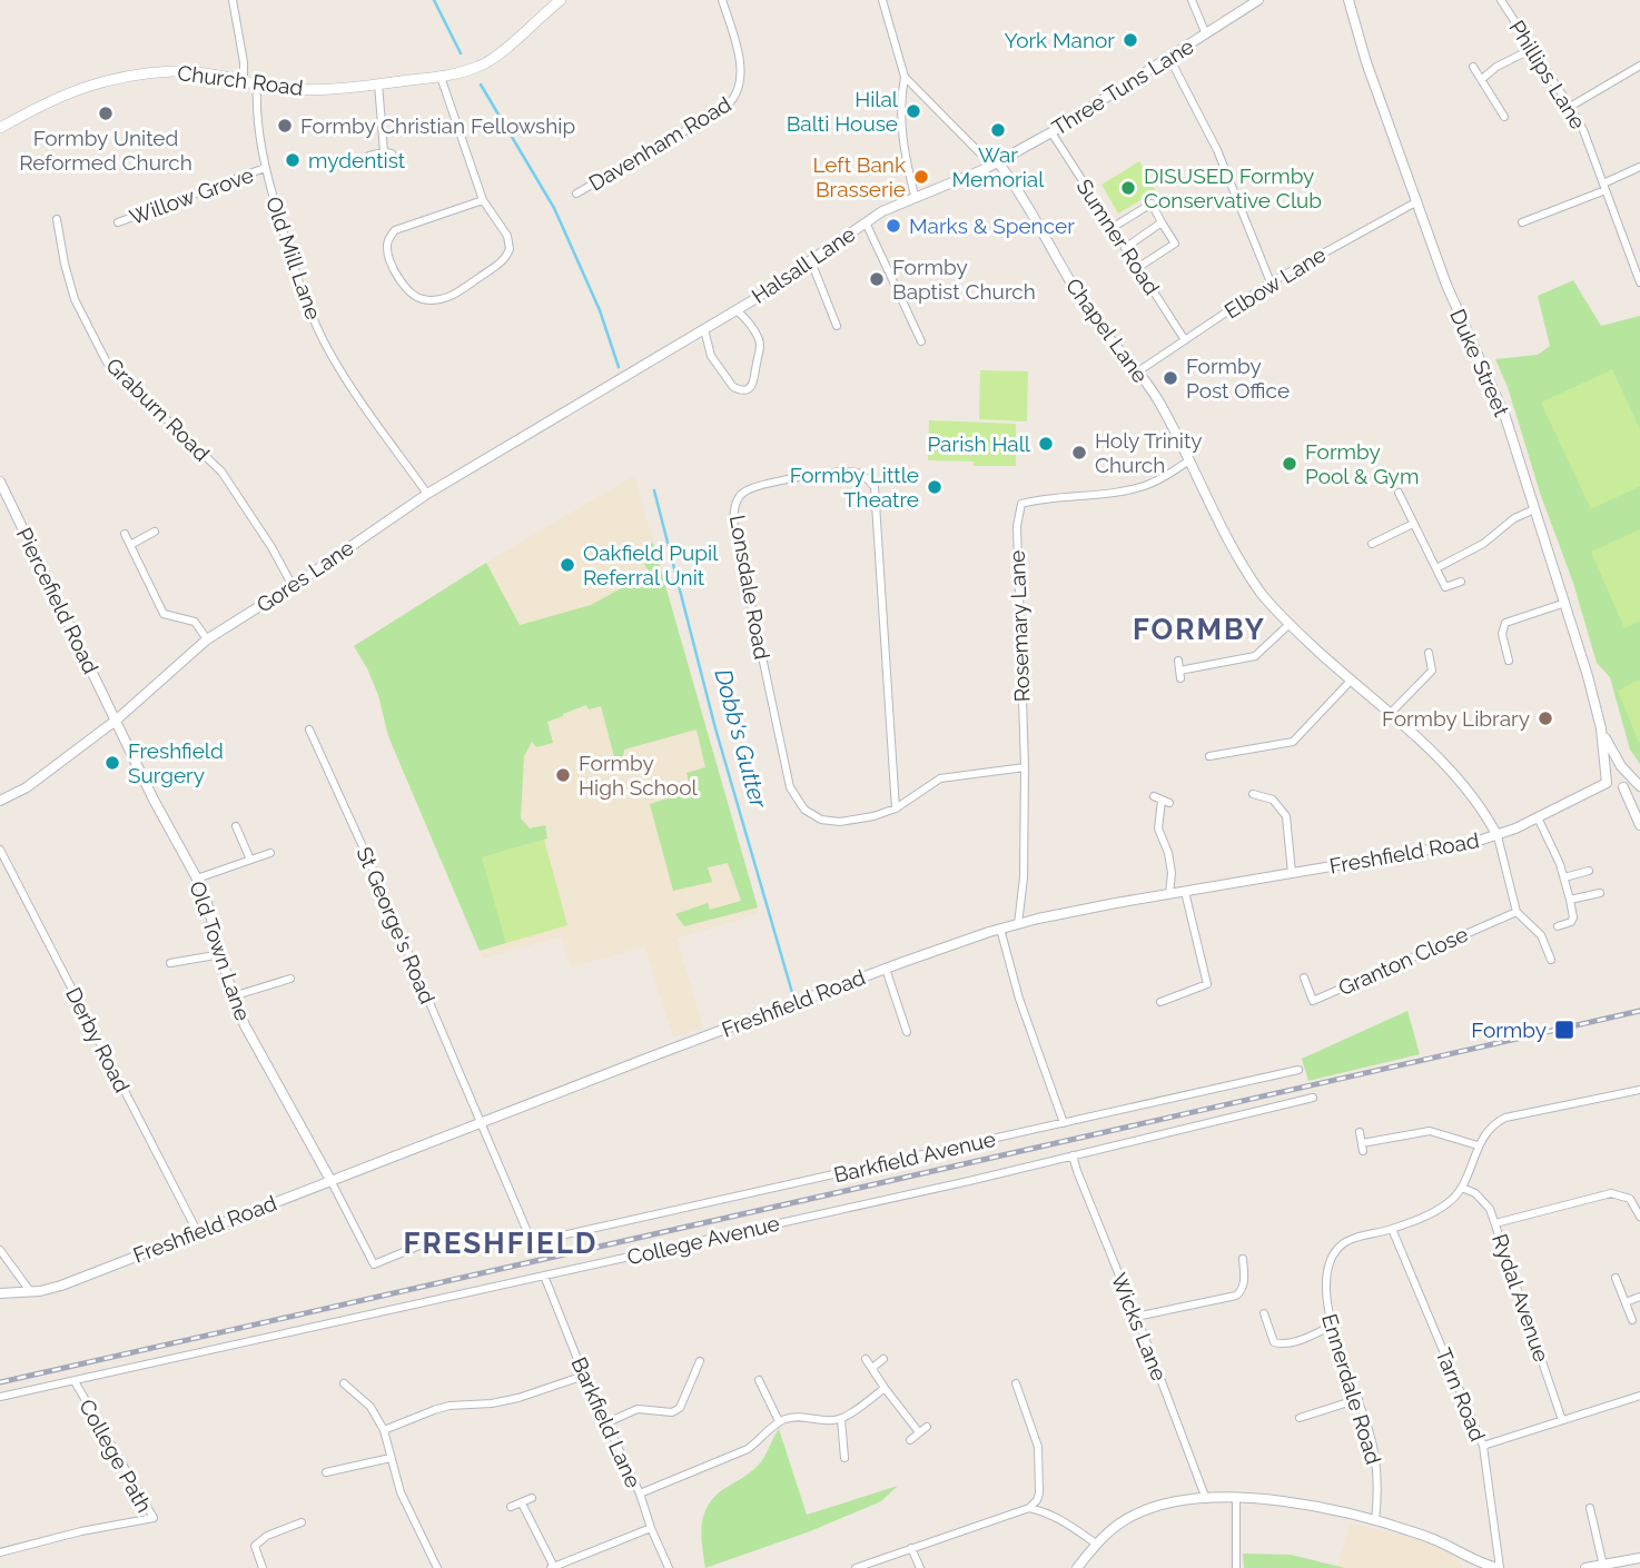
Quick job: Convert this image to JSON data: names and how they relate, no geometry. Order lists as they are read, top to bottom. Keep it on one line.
{"streets":{"main road":["Church Road"],"street":["Phillips Lane","Three Tuns Lane","Davenham Road","Willow Grove","Sumner Road","Old Mill Lane","Halsall Lane","Elbow Lane","Chapel Lane","Duke Street","Graburn Road","Gores Lane","Lonsdale Road","Piercefield Road","Rosemary Lane","Freshfield Road","St George's Road","Old Town Lane","Granton Close","Derby Road","Barkfield Avenue","College Avenue","Rydal Avenue","Wicks Lane","Ennerdale Road","Tarn Road","Barkfield Lane","College Path"]},"crossings":[["Church Road","Old Mill Lane"],["Three Tuns Lane","Sumner Road"],["Three Tuns Lane","Halsall Lane"],["Three Tuns Lane","Chapel Lane"],["Willow Grove","Old Mill Lane"],["Sumner Road","Elbow Lane"],["Old Mill Lane","Gores Lane"],["Halsall Lane","Gores Lane"],["Elbow Lane","Chapel Lane"],["Elbow Lane","Duke Street"],["Chapel Lane","Rosemary Lane"],["Chapel Lane","Freshfield Road"],["Duke Street","Freshfield Road"],["Graburn Road","Gores Lane"],["Gores Lane","Piercefield Road"],["Gores Lane","Old Town Lane"],["Lonsdale Road","Rosemary Lane"],["Piercefield Road","Old Town Lane"],["Rosemary Lane","Freshfield Road"],["Freshfield Road","St George's Road"],["Freshfield Road","Old Town Lane"],["Freshfield Road","Derby Road"],["Freshfield Road","Barkfield Avenue"],["St George's Road","Barkfield Avenue"],["College Avenue","Wicks Lane"],["College Avenue","Barkfield Lane"],["College Avenue","College Path"],["Rydal Avenue","Ennerdale Road"],["Ennerdale Road","Tarn Road"]],"districts":["FORMBY","FRESHFIELD"],"water":["Dobb's Gutter"],"places":{"other":["York Manor","Hilal Balti House","Formby United Reformed Church","Formby Christian Fellowship","War Memorial","mydentist","Left Bank Brasserie","DISUSED Formby Conservative Club","Marks & Spencer","Formby Baptist Church","Formby Post Office","Parish Hall","Holy Trinity Church","Formby Pool & Gym","Formby Little Theatre","Oakfield Pupil Referral Unit","Formby Library","Freshfield Surgery","Formby High School"],"transit":["Formby"]}}
